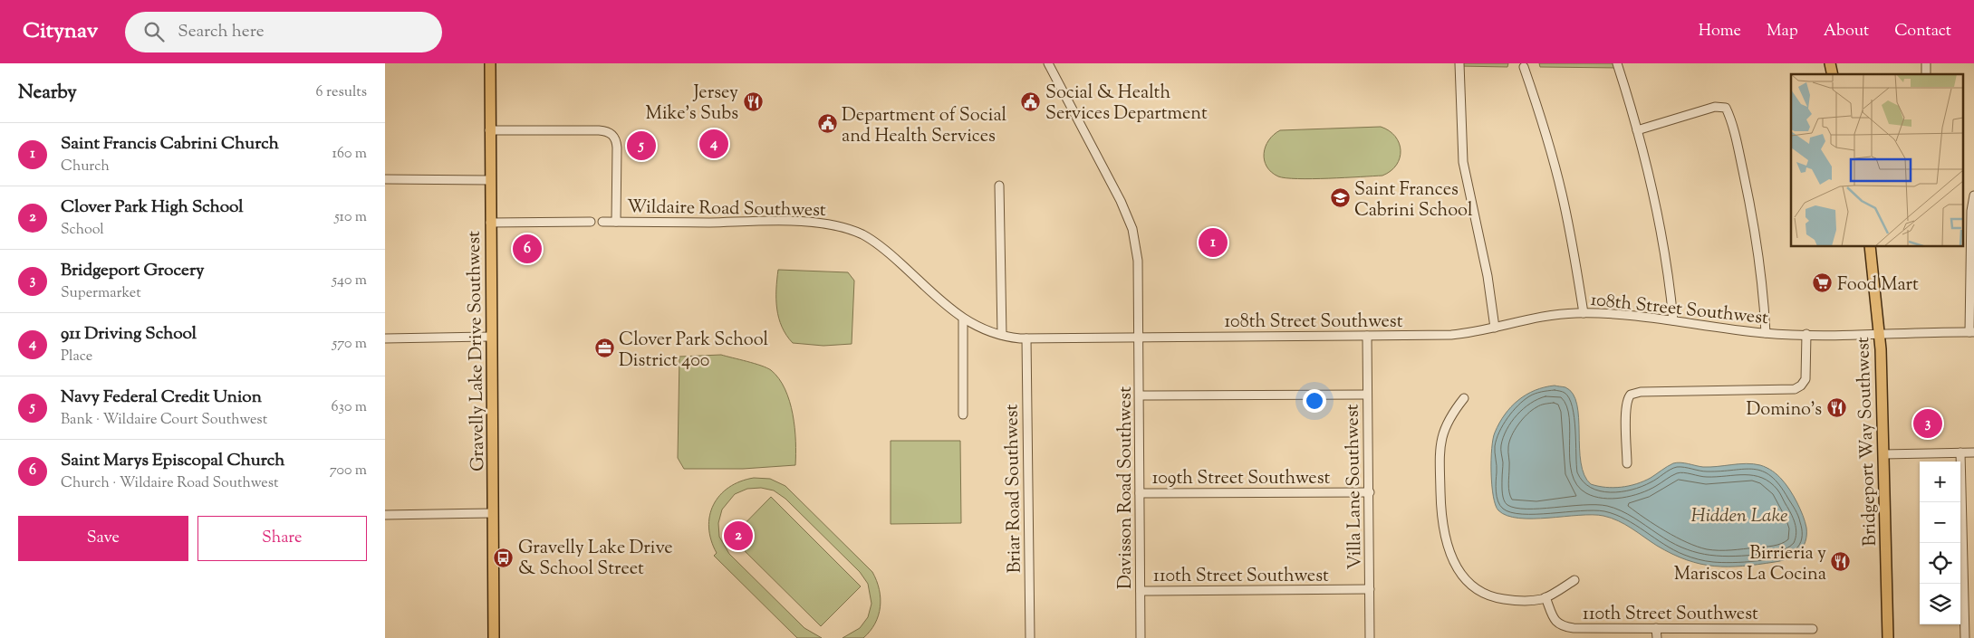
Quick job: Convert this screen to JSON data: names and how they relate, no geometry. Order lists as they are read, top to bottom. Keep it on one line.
{"streets":{"main road":["Gravelly Lake Drive Southwest","Bridgeport Way Southwest"],"street":["Wildaire Road Southwest","108th Street Southwest","109th Street Southwest","Villa Lane Southwest","Davisson Road Southwest","Briar Road Southwest","110th Street Southwest"]},"crossings":[["Wildaire Road Southwest","108th Street Southwest"],["Wildaire Road Southwest","Davisson Road Southwest"],["Wildaire Road Southwest","Briar Road Southwest"],["108th Street Southwest","Bridgeport Way Southwest"],["108th Street Southwest","Villa Lane Southwest"],["108th Street Southwest","Davisson Road Southwest"],["109th Street Southwest","Villa Lane Southwest"],["109th Street Southwest","Davisson Road Southwest"],["Villa Lane Southwest","110th Street Southwest"],["Davisson Road Southwest","110th Street Southwest"]],"water":["Hidden Lake"],"places":{"restaurant":["Jersey Mike's Subs","Domino's","Birrieria y Mariscos La Cocina"],"public building":["Social & Health Services Department","Department of Social and Health Services"],"school or university":["Saint Frances Cabrini School"],"supermarket":["Food Mart"],"office":["Clover Park School District 400"],"bus stop":["Gravelly Lake Drive & School Street"]},"page":{"header":"Citynav","search":"Search here","nav":["Home","Map","About","Contact"],"heading":["Nearby","6 results"],"list":[{"mark":"1","name":"Saint Francis Cabrini Church","note":"Church","value":"160 m"},{"mark":"2","name":"Clover Park High School","note":"School","value":"510 m"},{"mark":"3","name":"Bridgeport Grocery","note":"Supermarket","value":"540 m"},{"mark":"4","name":"911 Driving School","note":"Place","value":"570 m"},{"mark":"5","name":"Navy Federal Credit Union","note":"Bank · Wildaire Court Southwest","value":"630 m"},{"mark":"6","name":"Saint Marys Episcopal Church","note":"Church · Wildaire Road Southwest","value":"700 m"}],"pins":["4","5","1","6","3","2"],"map_buttons":["+","−"],"buttons":["Save","Share"]}}
